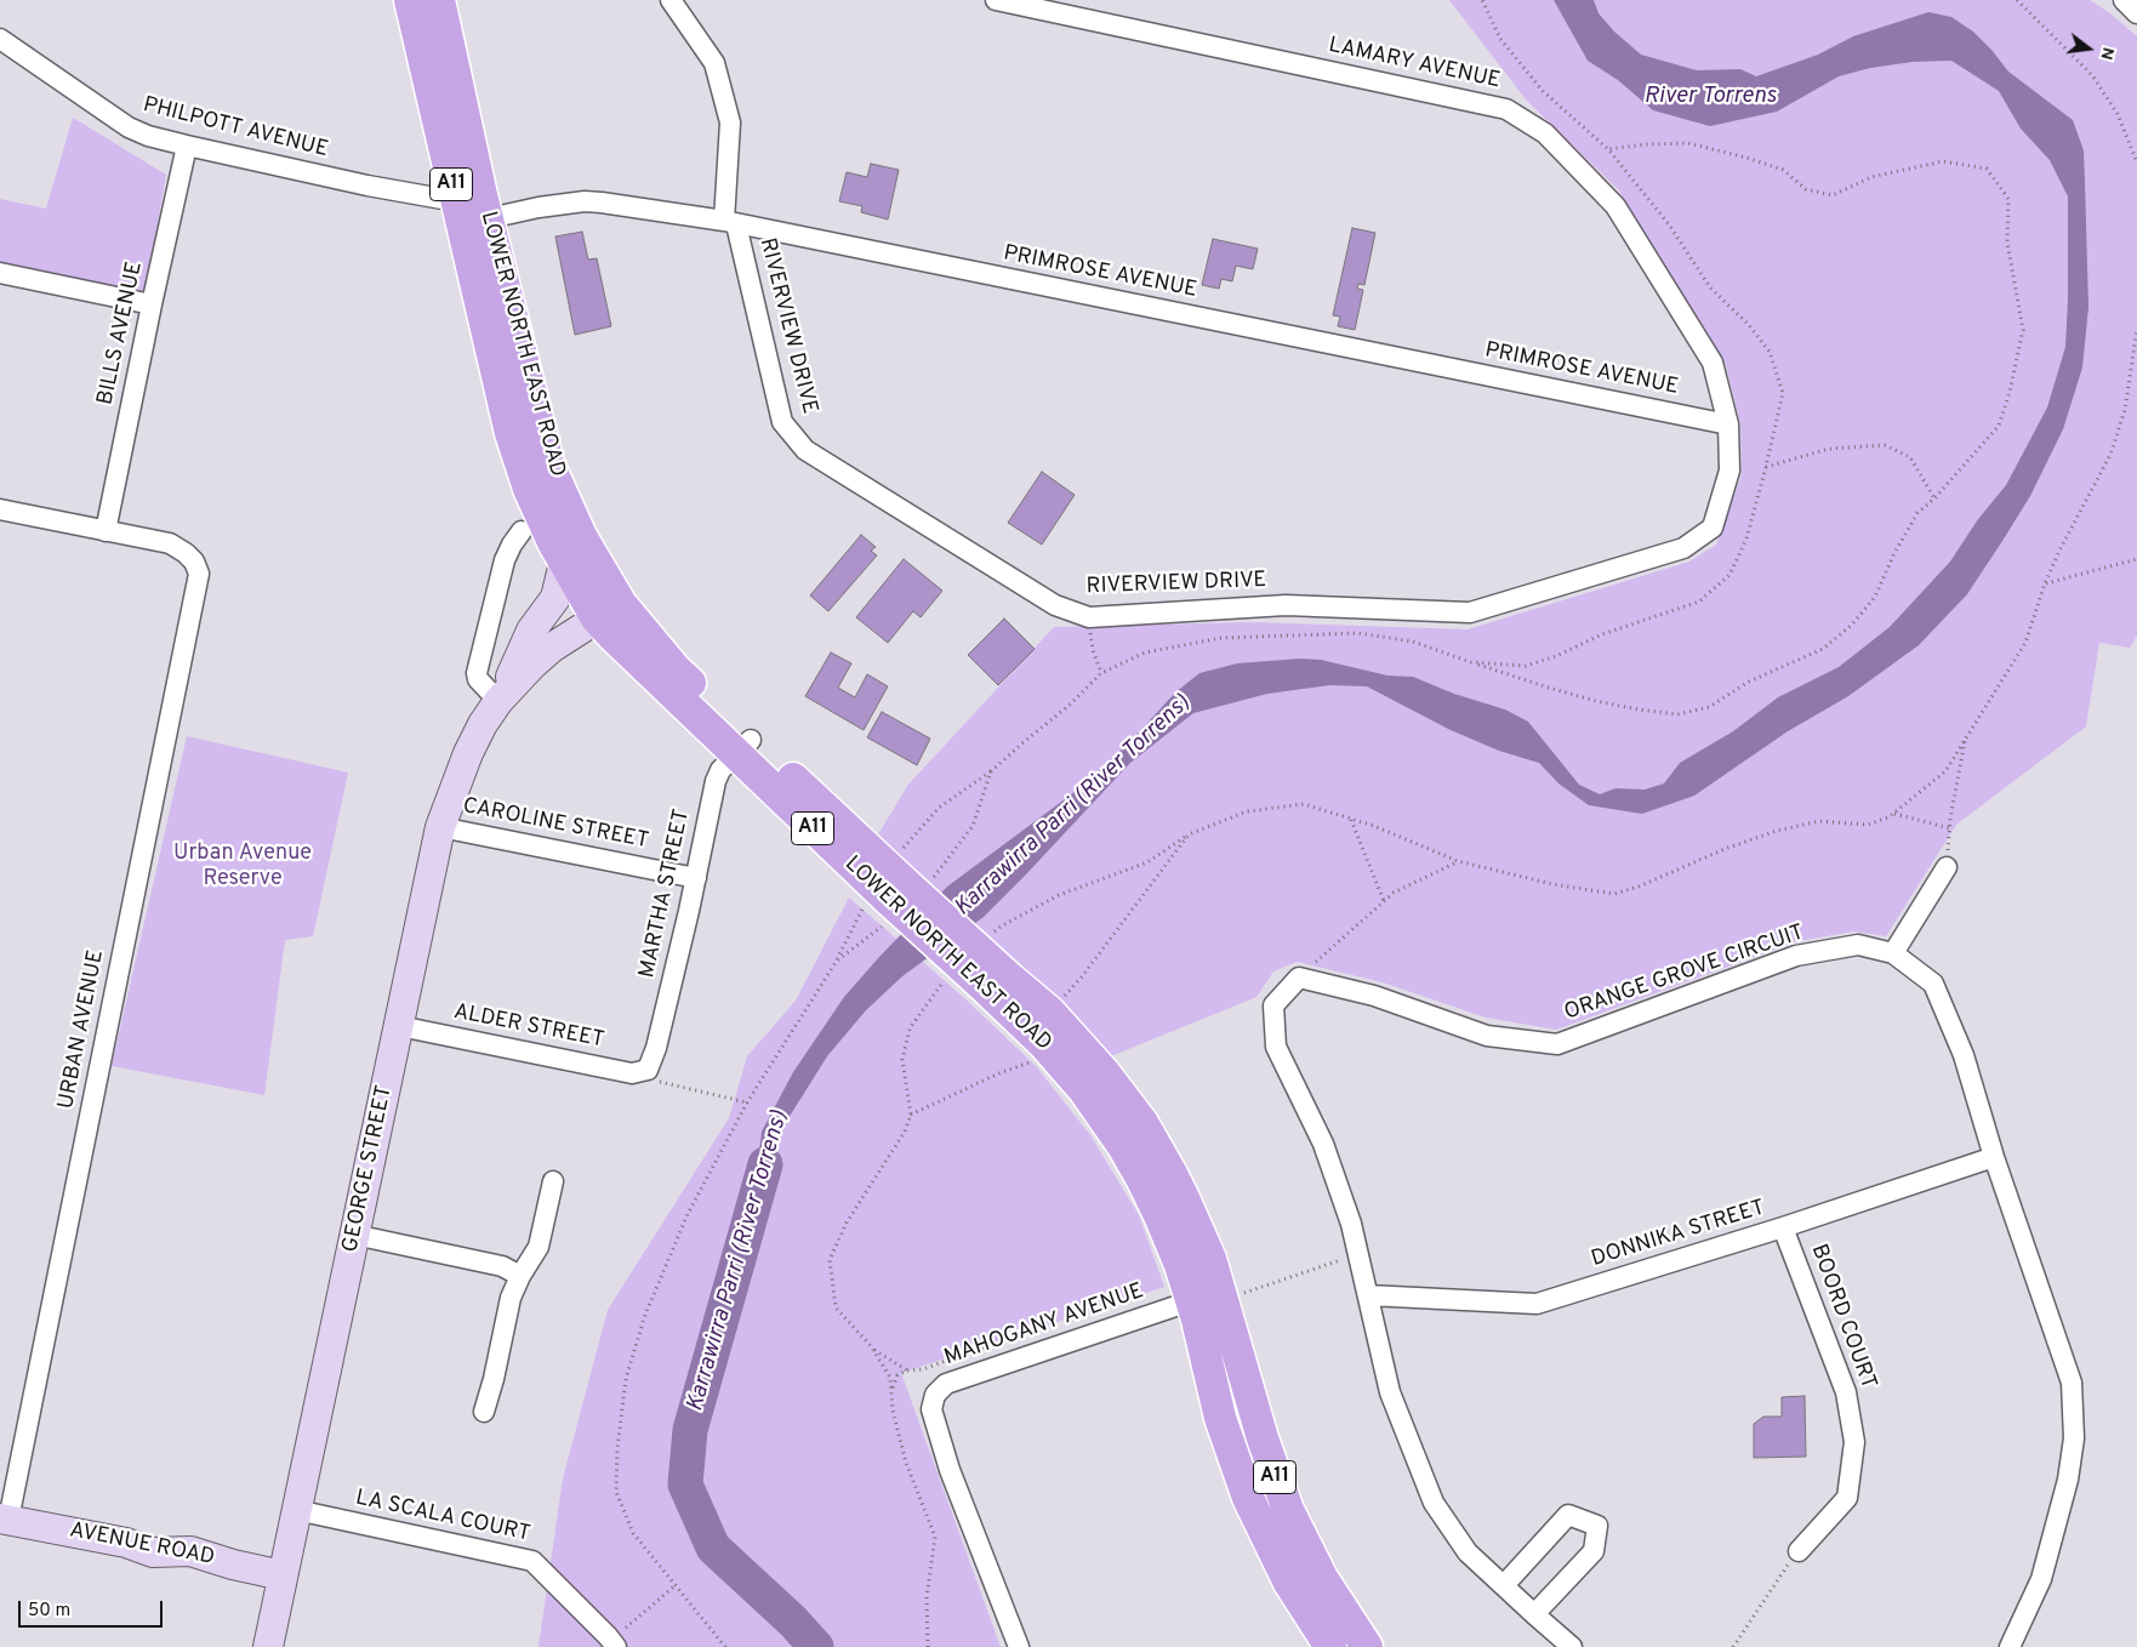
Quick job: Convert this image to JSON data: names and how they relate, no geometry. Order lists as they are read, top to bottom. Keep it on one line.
{"streets":{"main road":["A11","LOWER NORTH EAST ROAD"],"street":["LAMARY AVENUE","PHILPOTT AVENUE","PRIMROSE AVENUE","RIVERVIEW DRIVE","BILLS AVENUE","CAROLINE STREET","MARTHA STREET","ORANGE GROVE CIRCUIT","ALDER STREET","URBAN AVENUE","GEORGE STREET","DONNIKA STREET","BOORD COURT","MAHOGANY AVENUE","LA SCALA COURT","AVENUE ROAD"]},"crossings":[["LAMARY AVENUE","PRIMROSE AVENUE"],["LAMARY AVENUE","RIVERVIEW DRIVE"],["PHILPOTT AVENUE","PRIMROSE AVENUE"],["PHILPOTT AVENUE","BILLS AVENUE"],["PHILPOTT AVENUE","LOWER NORTH EAST ROAD"],["PRIMROSE AVENUE","RIVERVIEW DRIVE"],["PRIMROSE AVENUE","LOWER NORTH EAST ROAD"],["BILLS AVENUE","URBAN AVENUE"],["LOWER NORTH EAST ROAD","MARTHA STREET"],["LOWER NORTH EAST ROAD","GEORGE STREET"],["LOWER NORTH EAST ROAD","MAHOGANY AVENUE"],["CAROLINE STREET","MARTHA STREET"],["CAROLINE STREET","GEORGE STREET"],["MARTHA STREET","ALDER STREET"],["ORANGE GROVE CIRCUIT","DONNIKA STREET"],["ALDER STREET","GEORGE STREET"],["URBAN AVENUE","AVENUE ROAD"],["GEORGE STREET","LA SCALA COURT"],["GEORGE STREET","AVENUE ROAD"],["DONNIKA STREET","BOORD COURT"]],"water":["River Torrens","Karrawirra Parri (River Torrens)"],"parks":["Urban Avenue Reserve"],"scale_bar":"50 m","north":"right"}
